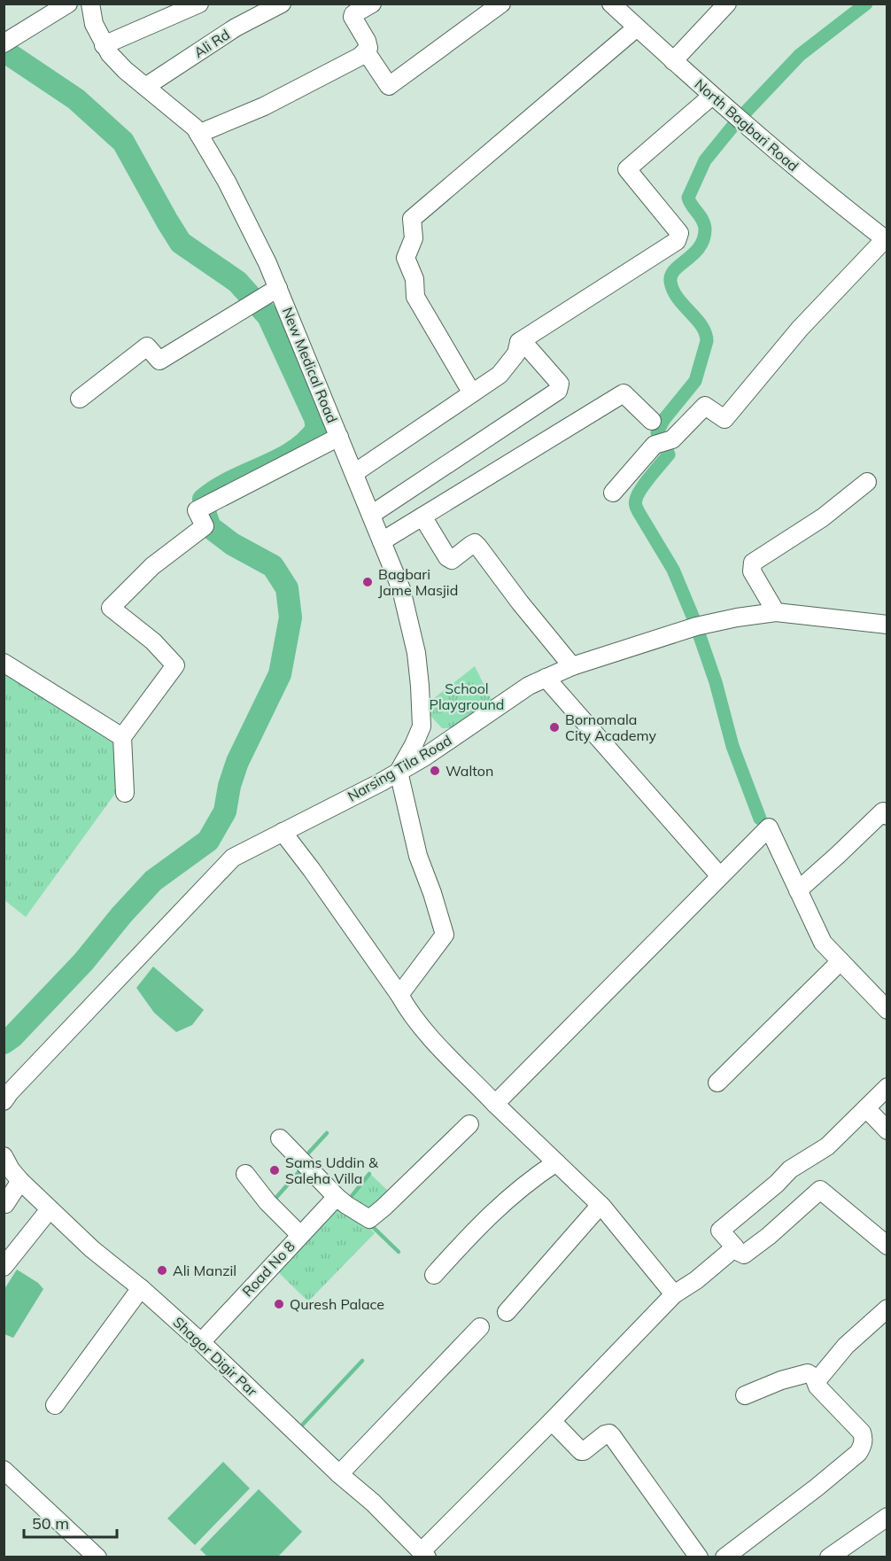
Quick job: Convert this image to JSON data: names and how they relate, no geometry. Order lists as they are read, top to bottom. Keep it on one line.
{"streets":{"street":["Ali Rd","North Bagbari Road","New Medical Road","Narsing Tila Road","Road No 8","Shagor Digir Par"]},"crossings":[["Ali Rd","New Medical Road"],["New Medical Road","Narsing Tila Road"],["Road No 8","Shagor Digir Par"]],"parks":["School Playground"],"places":["Bagbari Jame Masjid","Bornomala City Academy","Walton","Sams Uddin & Saleha Villa","Ali Manzil","Quresh Palace"],"scale_bar":"50 m"}
